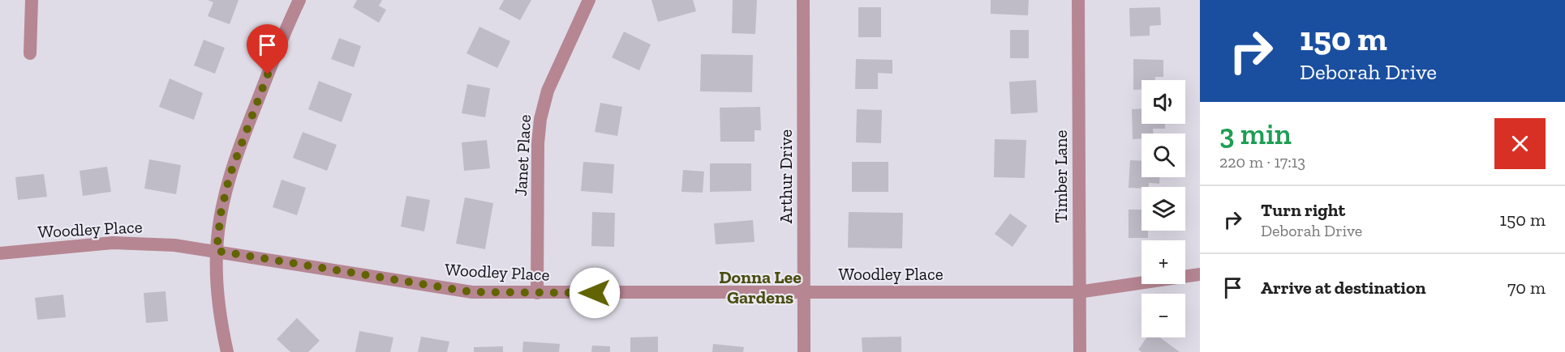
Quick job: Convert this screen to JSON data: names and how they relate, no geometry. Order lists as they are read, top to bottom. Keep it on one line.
{"streets":{"street":["Janet Place","Arthur Drive","Timber Lane","Woodley Place"]},"crossings":[["Janet Place","Woodley Place"],["Arthur Drive","Woodley Place"],["Timber Lane","Woodley Place"]],"districts":["Donna Lee Gardens"],"page":{"turn":["150 m","Deborah Drive"],"map_buttons":["+","−"],"heading":["3 min","220 m · 17:13"],"list":[{"name":"Turn right","note":"Deborah Drive","value":"150 m"},{"name":"Arrive at destination","value":"70 m"}]}}
